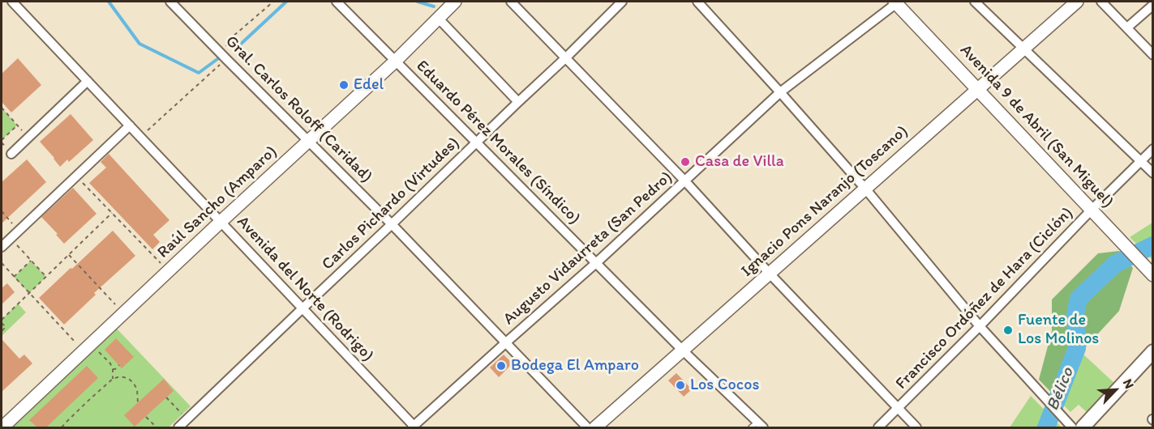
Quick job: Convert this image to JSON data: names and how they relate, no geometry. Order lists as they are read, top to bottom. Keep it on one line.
{"streets":{"street":["Gral. Carlos Roloff (Caridad)","Avenida 9 de Abril (San Miguel)","Eduardo Pérez Morales (Síndico)","Ignacio Pons Naranjo (Toscano)","Raúl Sancho (Amparo)","Carlos Pichardo (Virtudes)","Augusto Vidaurreta (San Pedro)","Avenida del Norte (Rodrigo)","Francisco Ordóñez de Hara (Ciclón)"]},"crossings":[["Gral. Carlos Roloff (Caridad)","Raúl Sancho (Amparo)"],["Gral. Carlos Roloff (Caridad)","Carlos Pichardo (Virtudes)"],["Gral. Carlos Roloff (Caridad)","Augusto Vidaurreta (San Pedro)"],["Avenida 9 de Abril (San Miguel)","Ignacio Pons Naranjo (Toscano)"],["Avenida 9 de Abril (San Miguel)","Augusto Vidaurreta (San Pedro)"],["Avenida 9 de Abril (San Miguel)","Francisco Ordóñez de Hara (Ciclón)"],["Eduardo Pérez Morales (Síndico)","Ignacio Pons Naranjo (Toscano)"],["Eduardo Pérez Morales (Síndico)","Raúl Sancho (Amparo)"],["Eduardo Pérez Morales (Síndico)","Carlos Pichardo (Virtudes)"],["Eduardo Pérez Morales (Síndico)","Augusto Vidaurreta (San Pedro)"],["Raúl Sancho (Amparo)","Avenida del Norte (Rodrigo)"],["Carlos Pichardo (Virtudes)","Avenida del Norte (Rodrigo)"],["Augusto Vidaurreta (San Pedro)","Avenida del Norte (Rodrigo)"]],"water":["Bélico"],"places":["Edel","Casa de Villa","Fuente de Los Molinos","Bodega El Amparo","Los Cocos"],"north":"top right"}
